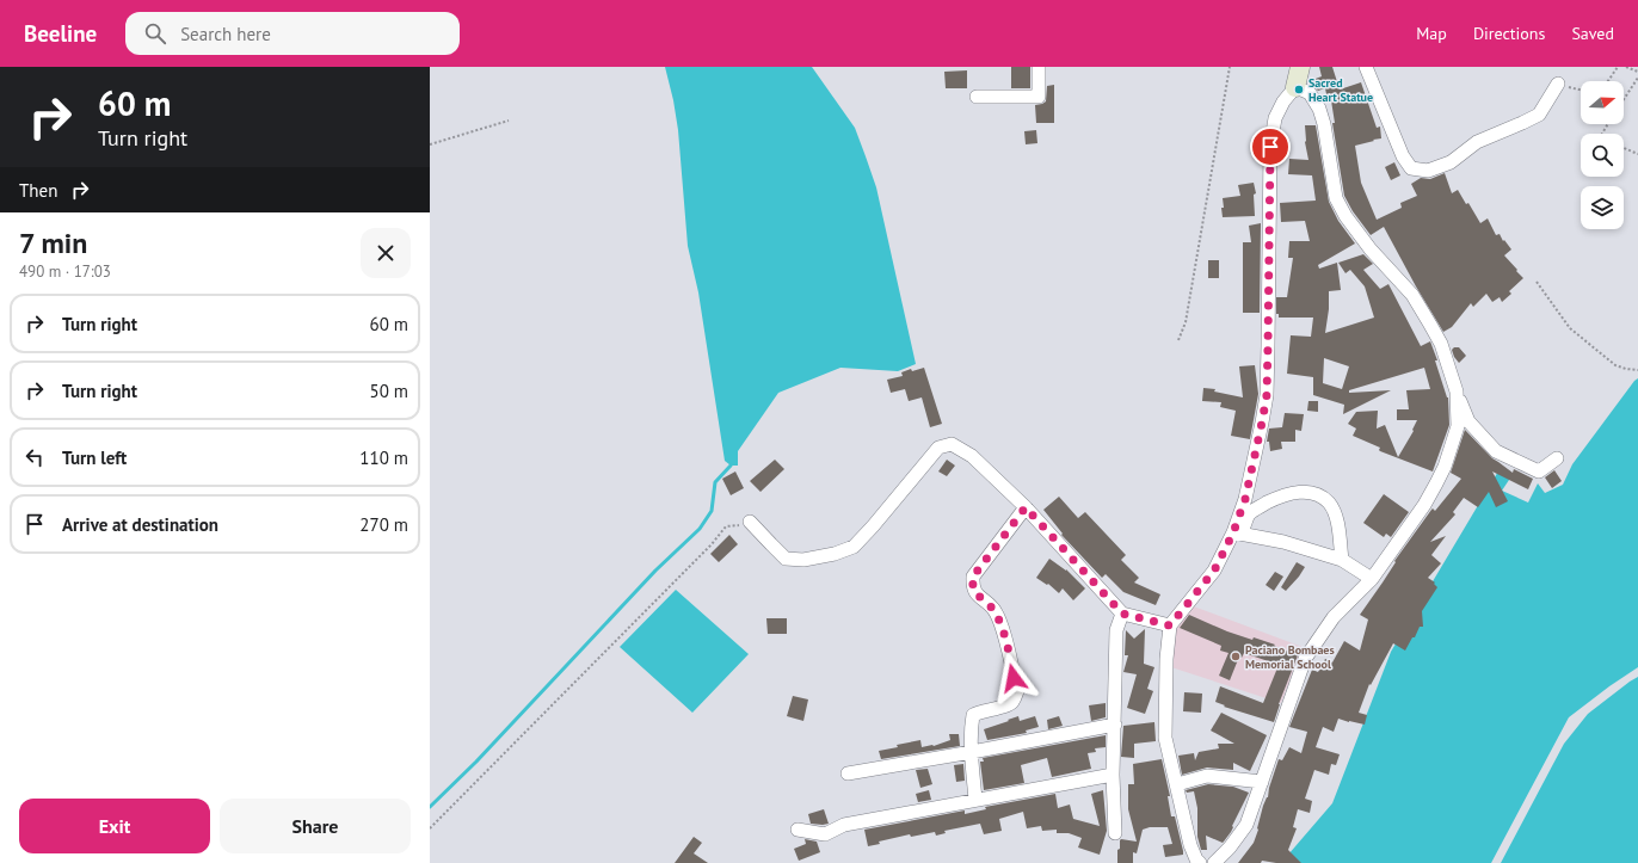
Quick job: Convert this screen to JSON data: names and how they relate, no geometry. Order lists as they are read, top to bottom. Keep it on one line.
{"places":["Sacred Heart Statue","Paciano Bombaes Memorial School"],"north":"right","page":{"header":"Beeline","search":"Search here","nav":["Map","Directions","Saved"],"turn":["60 m","Turn right"],"then":"Then","heading":["7 min","490 m · 17:03"],"list":[{"name":"Turn right","value":"60 m"},{"name":"Turn right","value":"50 m"},{"name":"Turn left","value":"110 m"},{"name":"Arrive at destination","value":"270 m"}],"buttons":["Exit","Share"]}}
